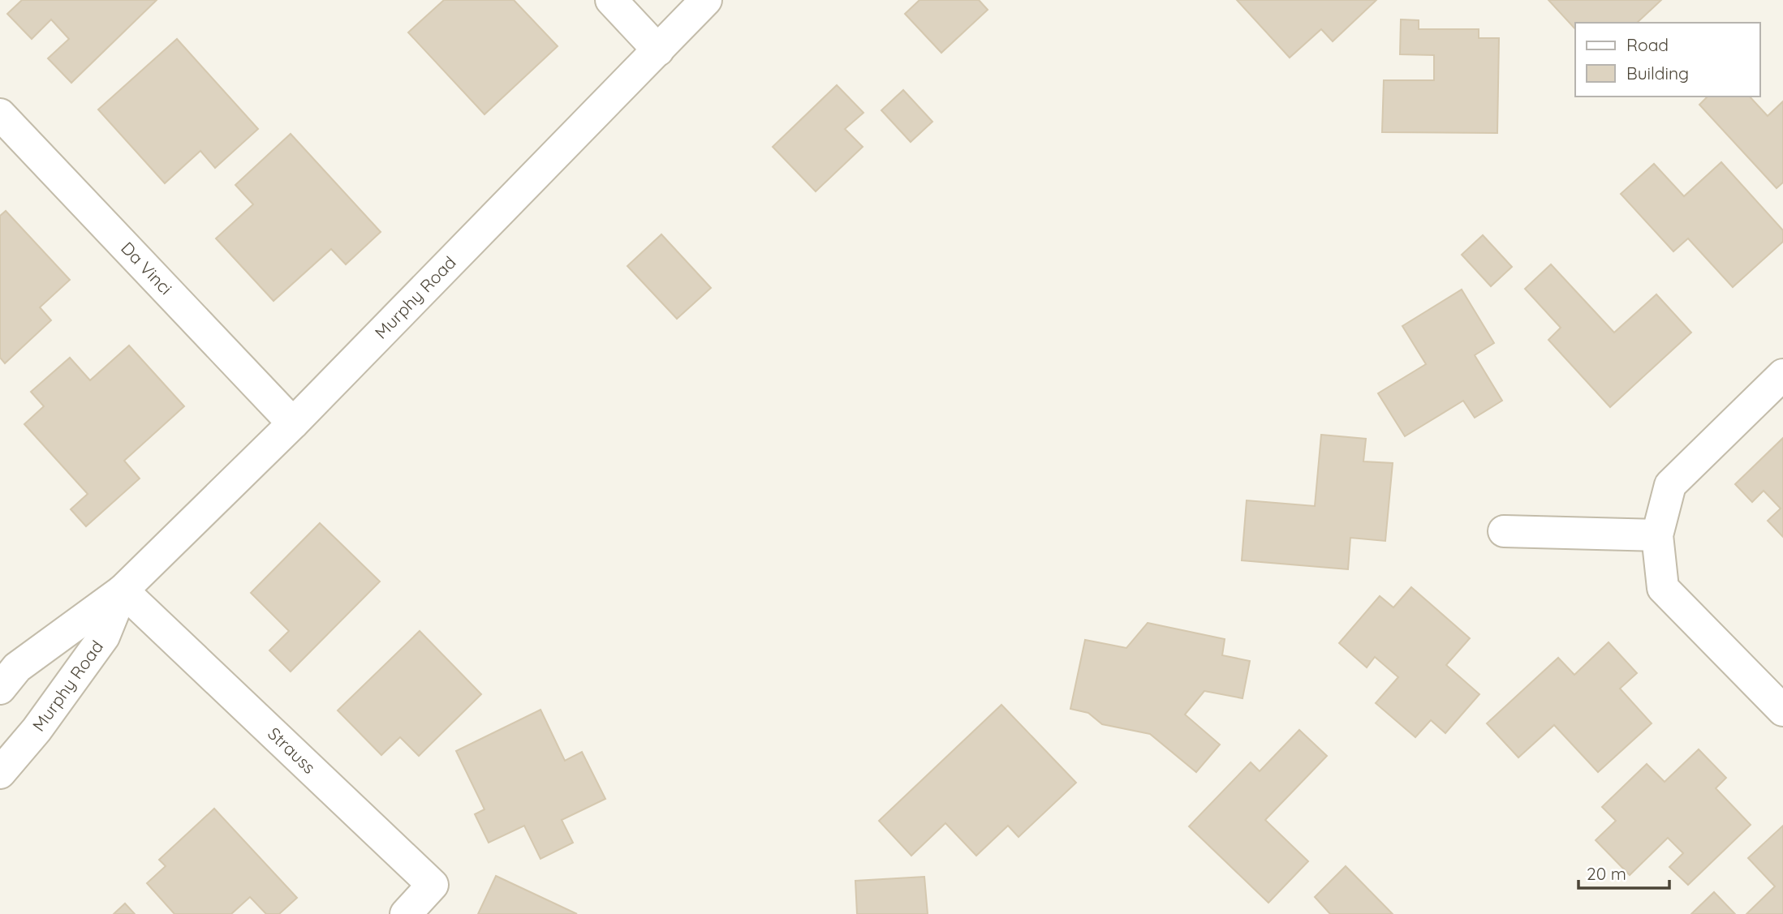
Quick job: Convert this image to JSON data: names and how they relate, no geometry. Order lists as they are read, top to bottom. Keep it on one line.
{"streets":{"street":["Da Vinci","Murphy Road","Strauss"]},"crossings":[["Da Vinci","Murphy Road"],["Murphy Road","Strauss"]],"legend":["Road","Building"],"scale_bar":"20 m"}
